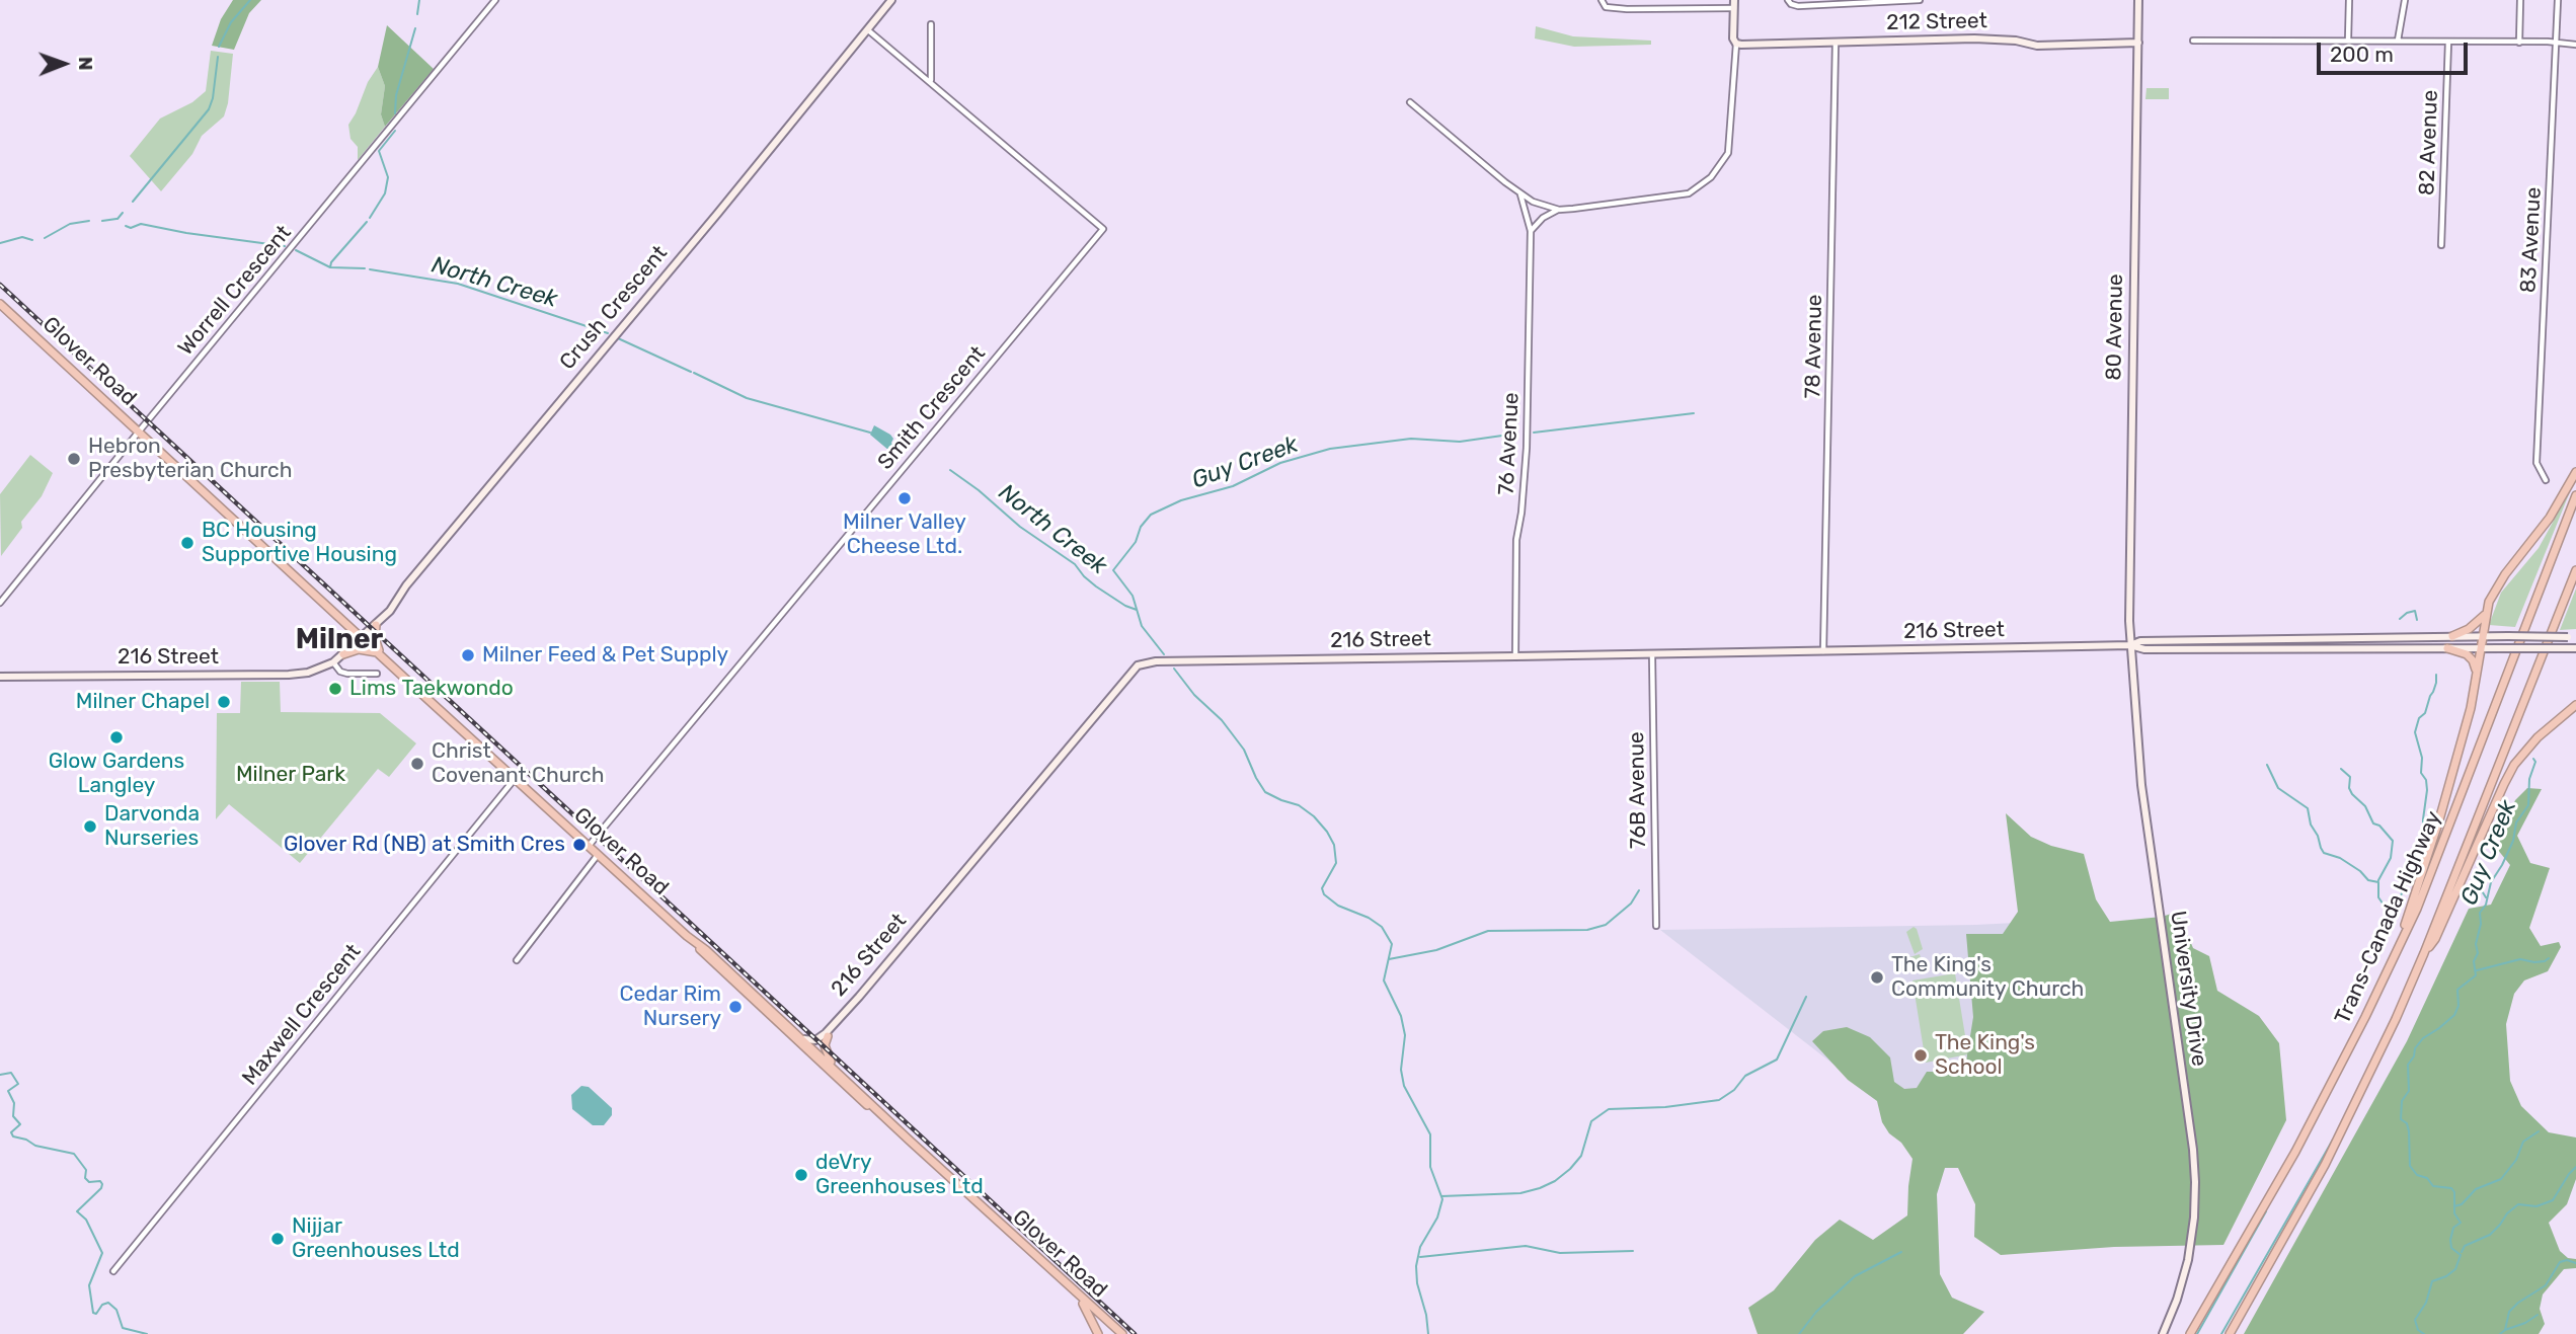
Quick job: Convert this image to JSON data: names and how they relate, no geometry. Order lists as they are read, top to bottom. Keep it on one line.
{"streets":{"highway":["Glover Road","Trans-Canada Highway"],"main road":["212 Street","Crush Crescent","80 Avenue","216 Street","University Drive"],"street":["82 Avenue","83 Avenue","Worrell Crescent","78 Avenue","Smith Crescent","76 Avenue","76B Avenue","Maxwell Crescent"]},"crossings":[["212 Street","80 Avenue"],["212 Street","78 Avenue"],["Worrell Crescent","Glover Road"],["Crush Crescent","Glover Road"],["Crush Crescent","Smith Crescent"],["Crush Crescent","216 Street"],["80 Avenue","216 Street"],["80 Avenue","University Drive"],["78 Avenue","216 Street"],["Glover Road","Smith Crescent"],["Glover Road","216 Street"],["Glover Road","Maxwell Crescent"],["76 Avenue","216 Street"],["216 Street","76B Avenue"],["216 Street","University Drive"]],"districts":["Milner"],"water":["North Creek","Guy Creek"],"parks":["Milner Park"],"places":["Hebron Presbyterian Church","Milner Valley Cheese Ltd.","BC Housing Supportive Housing","Milner Feed & Pet Supply","Lims Taekwondo","Milner Chapel","Glow Gardens Langley","Christ Covenant Church","Darvonda Nurseries","Glover Rd (NB) at Smith Cres","The King's Community Church","Cedar Rim Nursery","The King's School","deVry Greenhouses Ltd","Nijjar Greenhouses Ltd"],"scale_bar":"200 m","north":"right"}
